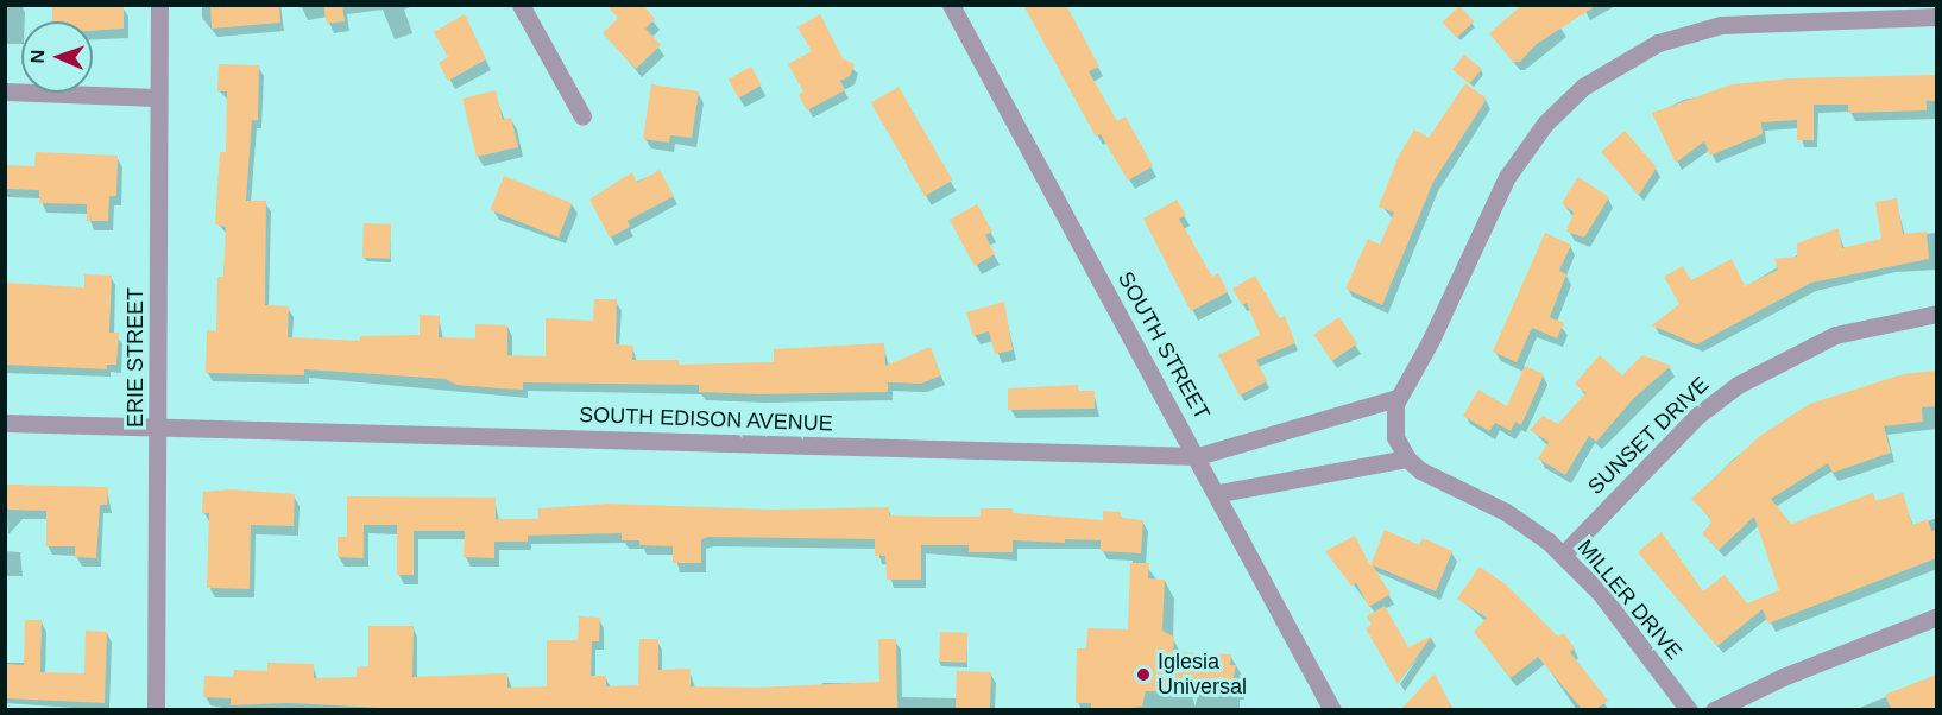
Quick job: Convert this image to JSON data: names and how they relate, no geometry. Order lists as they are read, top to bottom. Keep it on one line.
{"streets":{"street":["SOUTH STREET","ERIE STREET","SOUTH EDISON AVENUE","SUNSET DRIVE","MILLER DRIVE"]},"crossings":[["SOUTH STREET","SOUTH EDISON AVENUE"],["ERIE STREET","SOUTH EDISON AVENUE"],["SUNSET DRIVE","MILLER DRIVE"]],"places":["Iglesia Universal"],"north":"left"}
